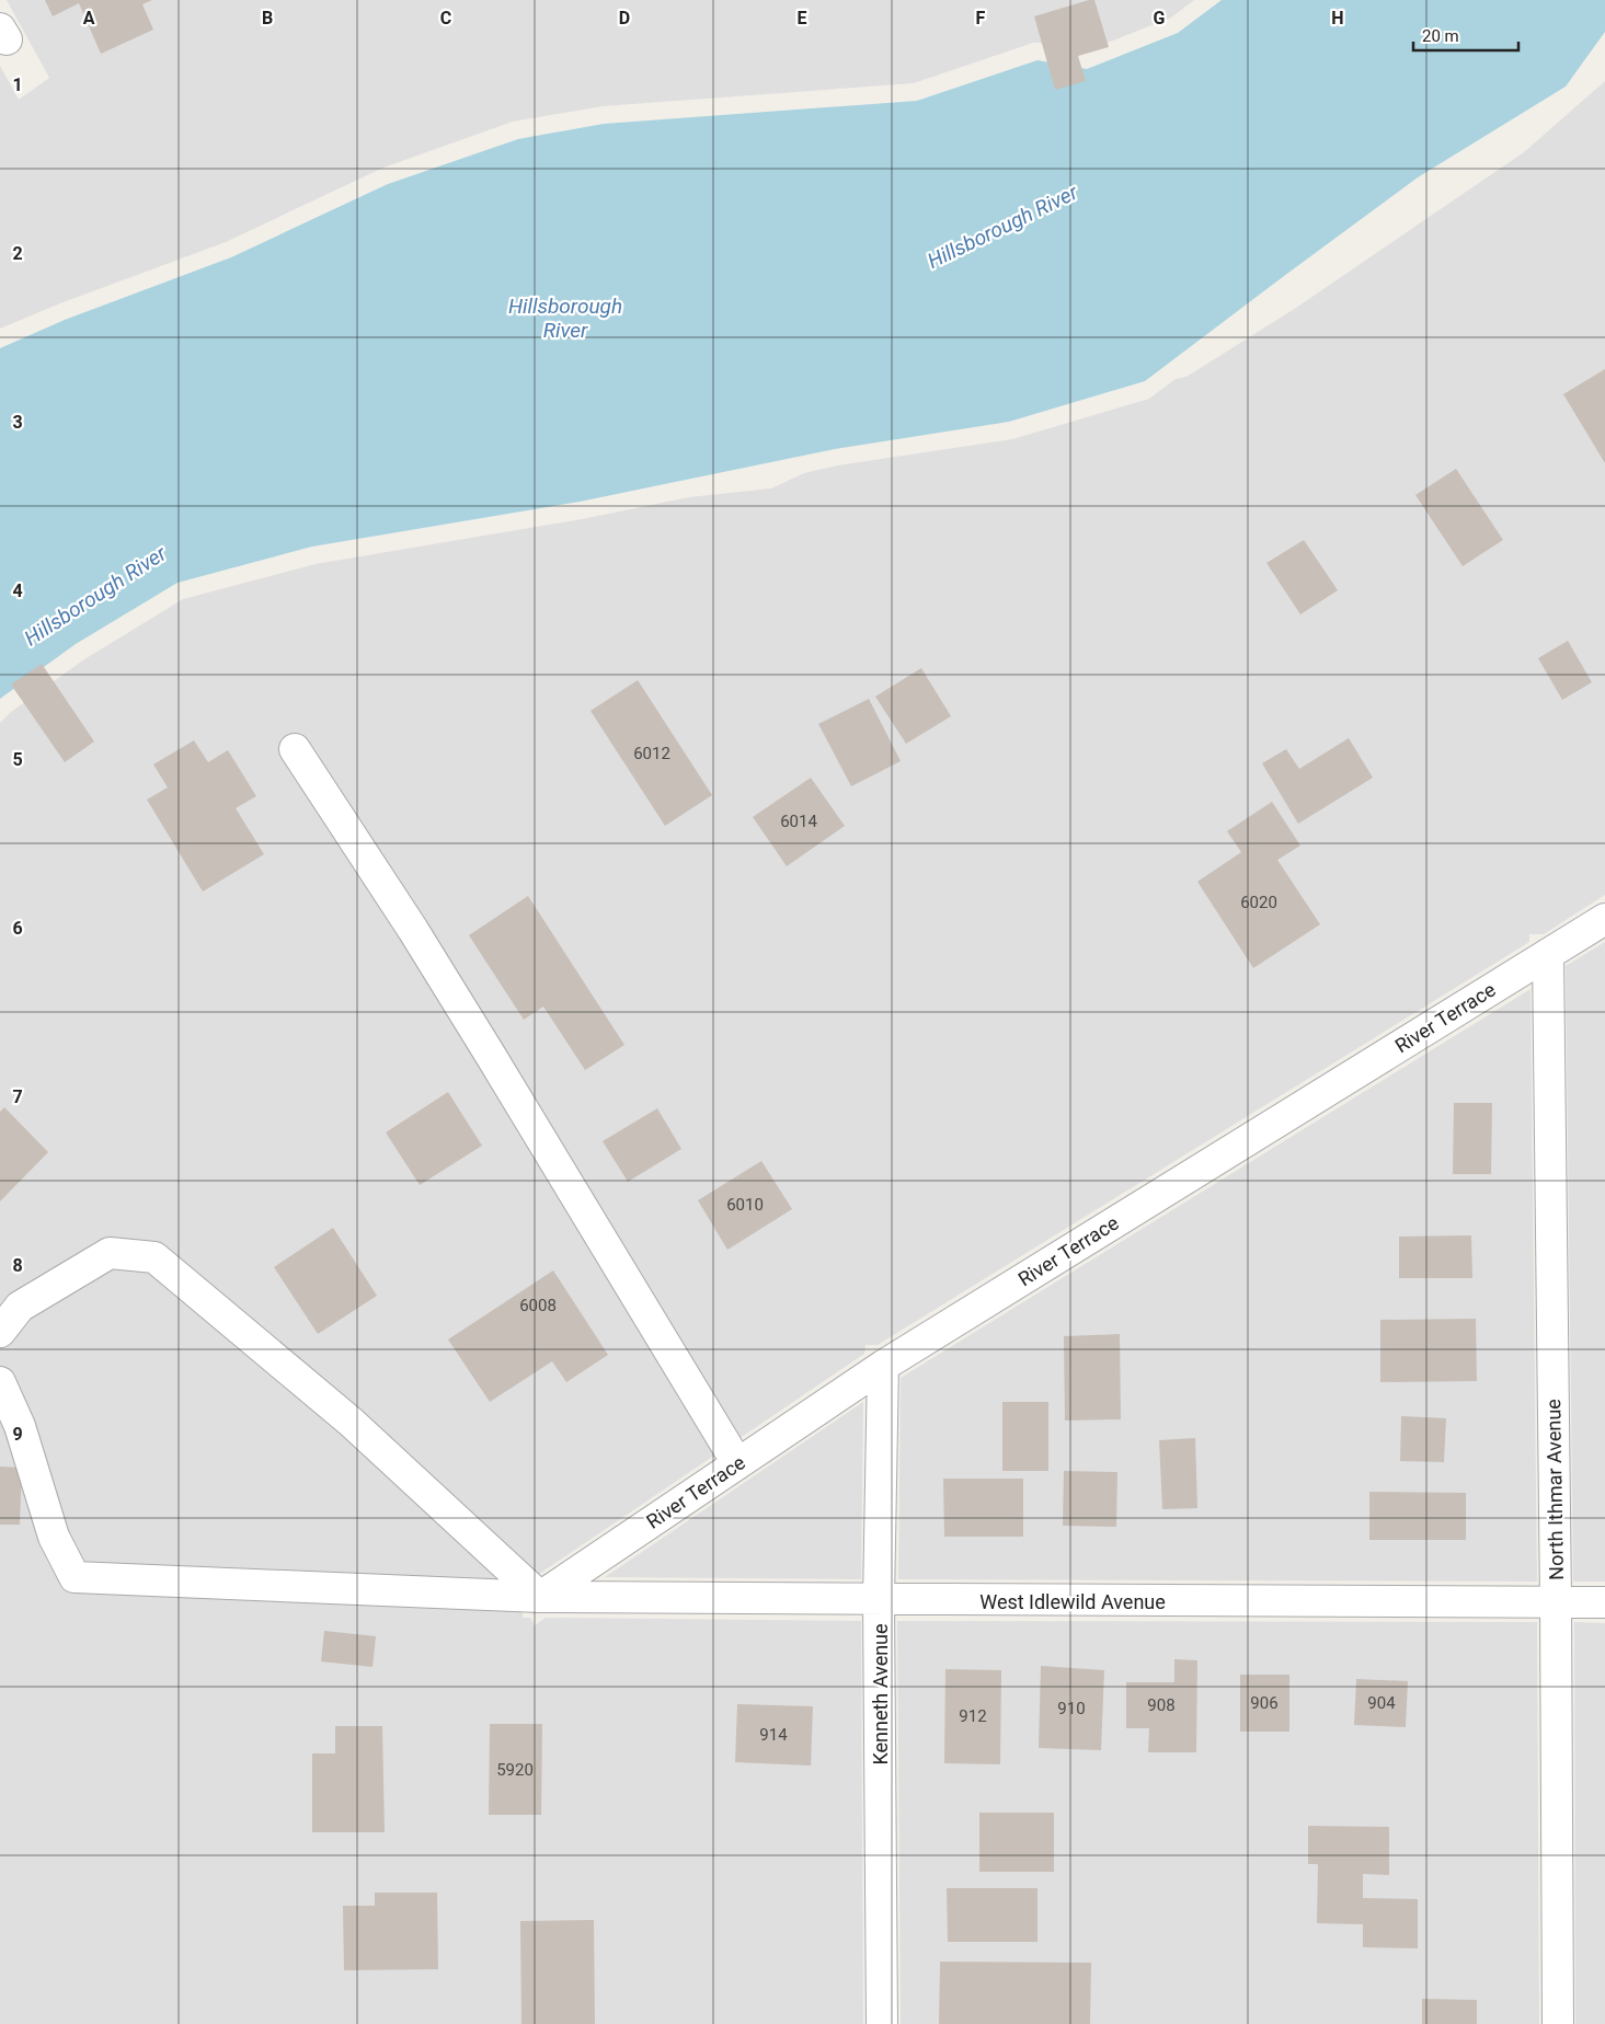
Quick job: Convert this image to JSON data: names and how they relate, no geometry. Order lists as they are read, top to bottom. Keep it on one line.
{"streets":{"street":["River Terrace","North Ithmar Avenue","West Idlewild Avenue","Kenneth Avenue"]},"crossings":[["River Terrace","North Ithmar Avenue"],["River Terrace","West Idlewild Avenue"],["River Terrace","Kenneth Avenue"],["North Ithmar Avenue","West Idlewild Avenue"],["West Idlewild Avenue","Kenneth Avenue"]],"water":["Hillsborough River"],"house_numbers":["6012","6014","6020","6010","6008","906","904","908","910","912","914","5920"],"scale_bar":"20 m","grid":{"columns":["A","B","C","D","E","F","G","H"],"rows":["1","2","3","4","5","6","7","8","9"]}}
